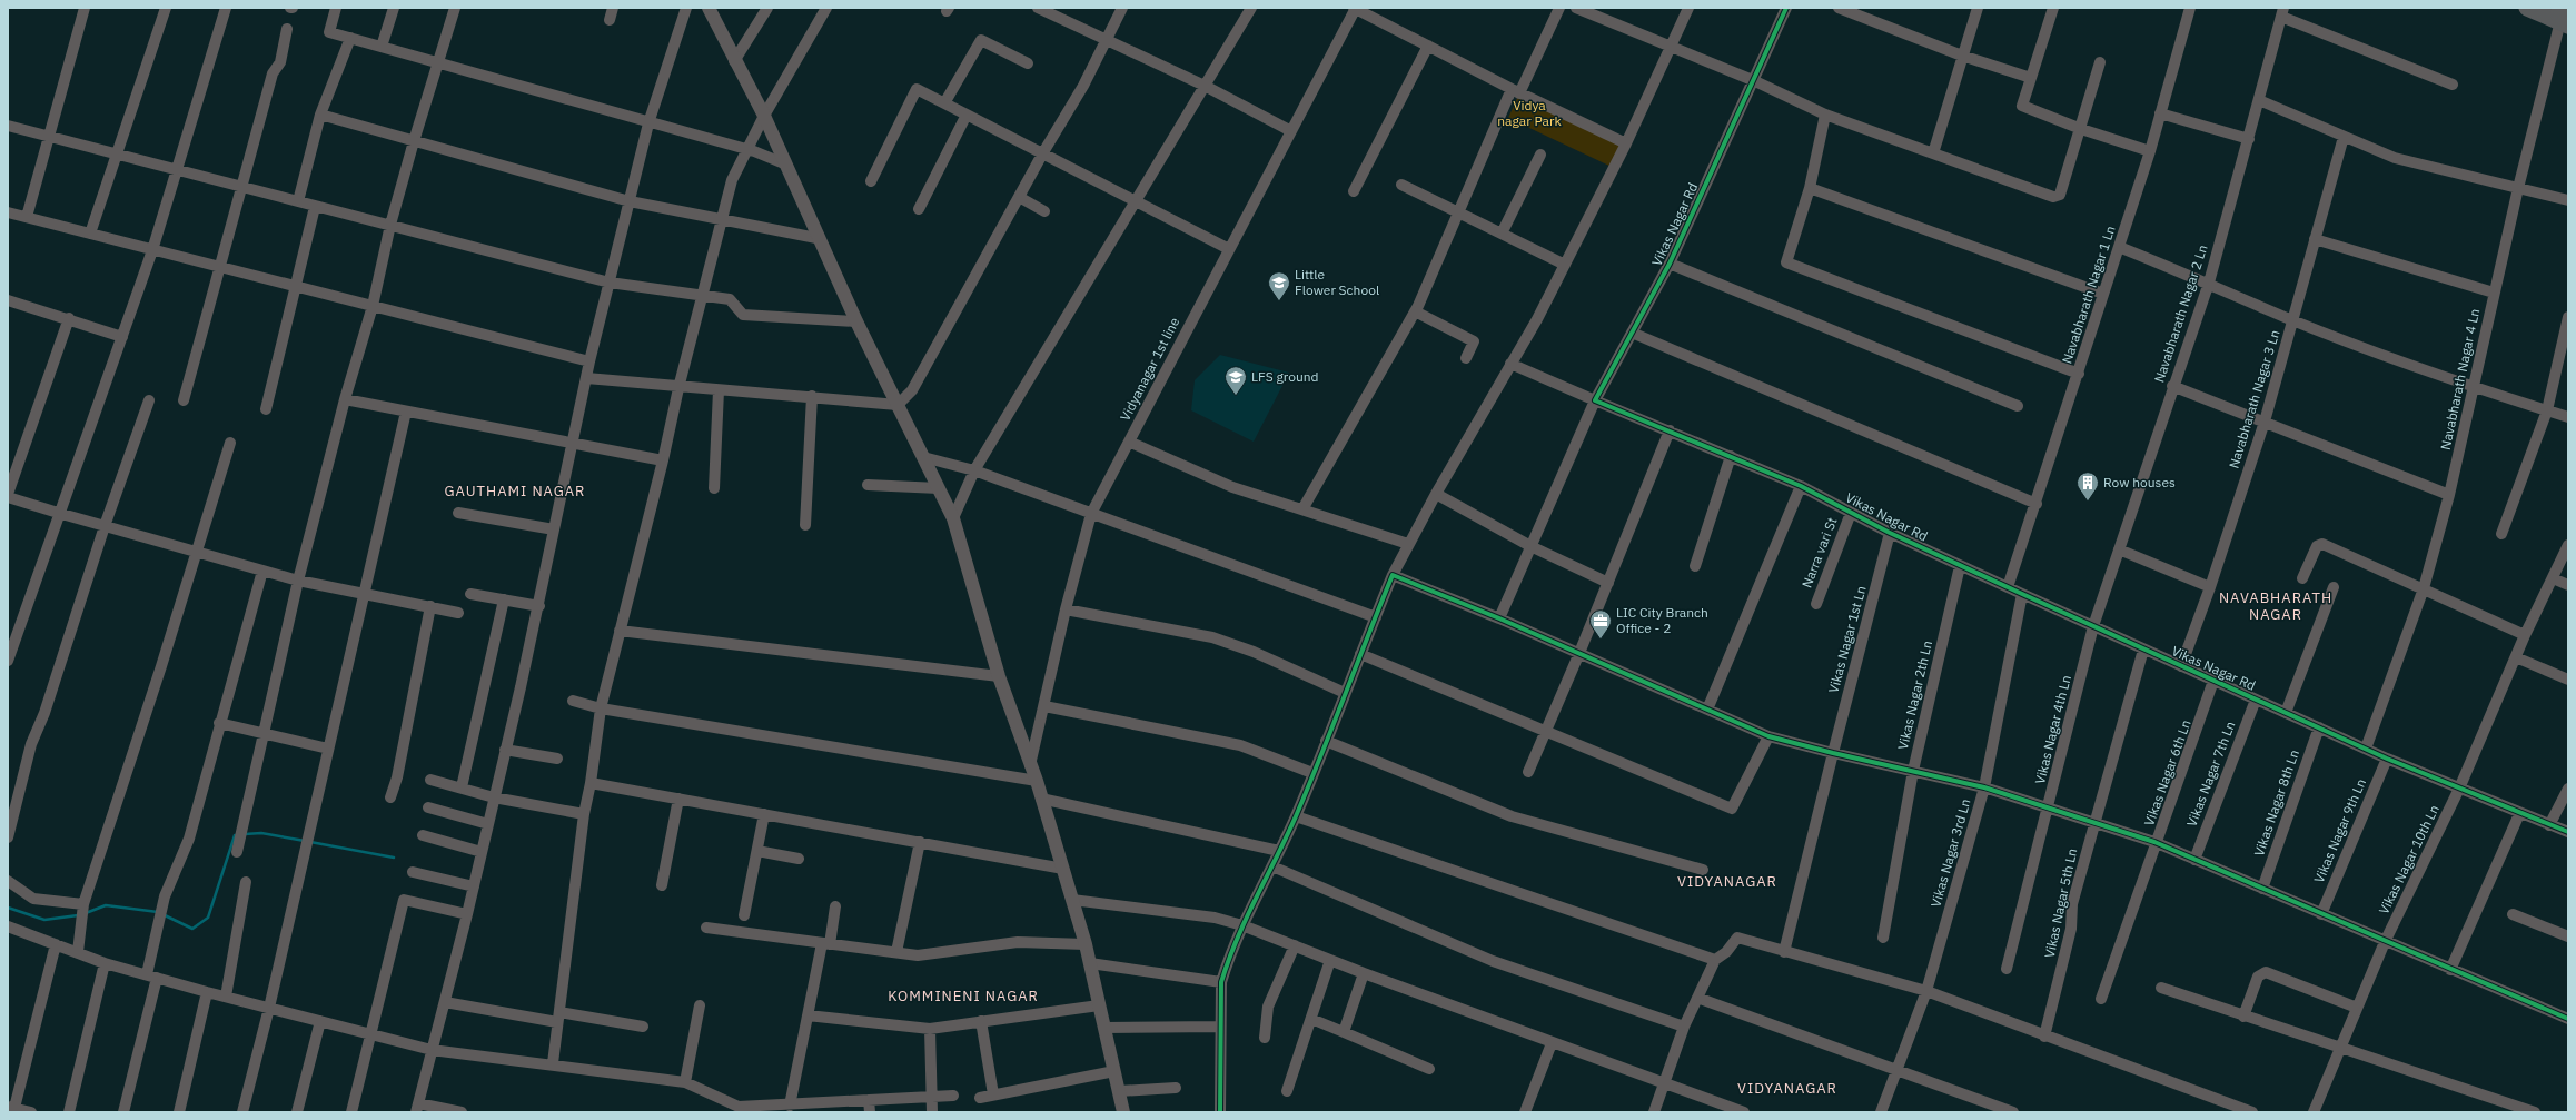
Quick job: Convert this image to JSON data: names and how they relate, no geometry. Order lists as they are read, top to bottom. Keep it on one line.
{"streets":{"street":["Vikas Nagar Rd","Navabharath Nagar 1 Ln","Navabharath Nagar 2 Ln","Vidyanagar 1st line","Navabharath Nagar 4 Ln","Navabharath Nagar 3 Ln","Narra vari St","Vikas Nagar 1st Ln","Vikas Nagar 2th Ln","Vikas Nagar 4th Ln","Vikas Nagar 6th Ln","Vikas Nagar 7th Ln","Vikas Nagar 8th Ln","Vikas Nagar 9th Ln","Vikas Nagar 3rd Ln","Vikas Nagar 10th Ln","Vikas Nagar 5th Ln"]},"crossings":[["Vikas Nagar Rd","Navabharath Nagar 1 Ln"],["Vikas Nagar Rd","Navabharath Nagar 2 Ln"],["Vikas Nagar Rd","Navabharath Nagar 4 Ln"],["Vikas Nagar Rd","Navabharath Nagar 3 Ln"],["Vikas Nagar Rd","Narra vari St"],["Vikas Nagar Rd","Vikas Nagar 1st Ln"],["Vikas Nagar Rd","Vikas Nagar 2th Ln"],["Vikas Nagar Rd","Vikas Nagar 4th Ln"],["Vikas Nagar Rd","Vikas Nagar 6th Ln"],["Vikas Nagar Rd","Vikas Nagar 7th Ln"],["Vikas Nagar Rd","Vikas Nagar 8th Ln"],["Vikas Nagar Rd","Vikas Nagar 9th Ln"],["Vikas Nagar Rd","Vikas Nagar 3rd Ln"],["Vikas Nagar Rd","Vikas Nagar 10th Ln"],["Vikas Nagar Rd","Vikas Nagar 5th Ln"],["Navabharath Nagar 2 Ln","Vikas Nagar 4th Ln"]],"districts":["GAUTHAMI NAGAR","NAVABHARATH NAGAR","VIDYANAGAR","KOMMINENI NAGAR","VIDYANAGAR"],"parks":["Vidya nagar Park"],"places":{"school or university":["Little Flower School","LFS ground"],"building":["Row houses"],"office":["LIC City Branch Office - 2"]}}
